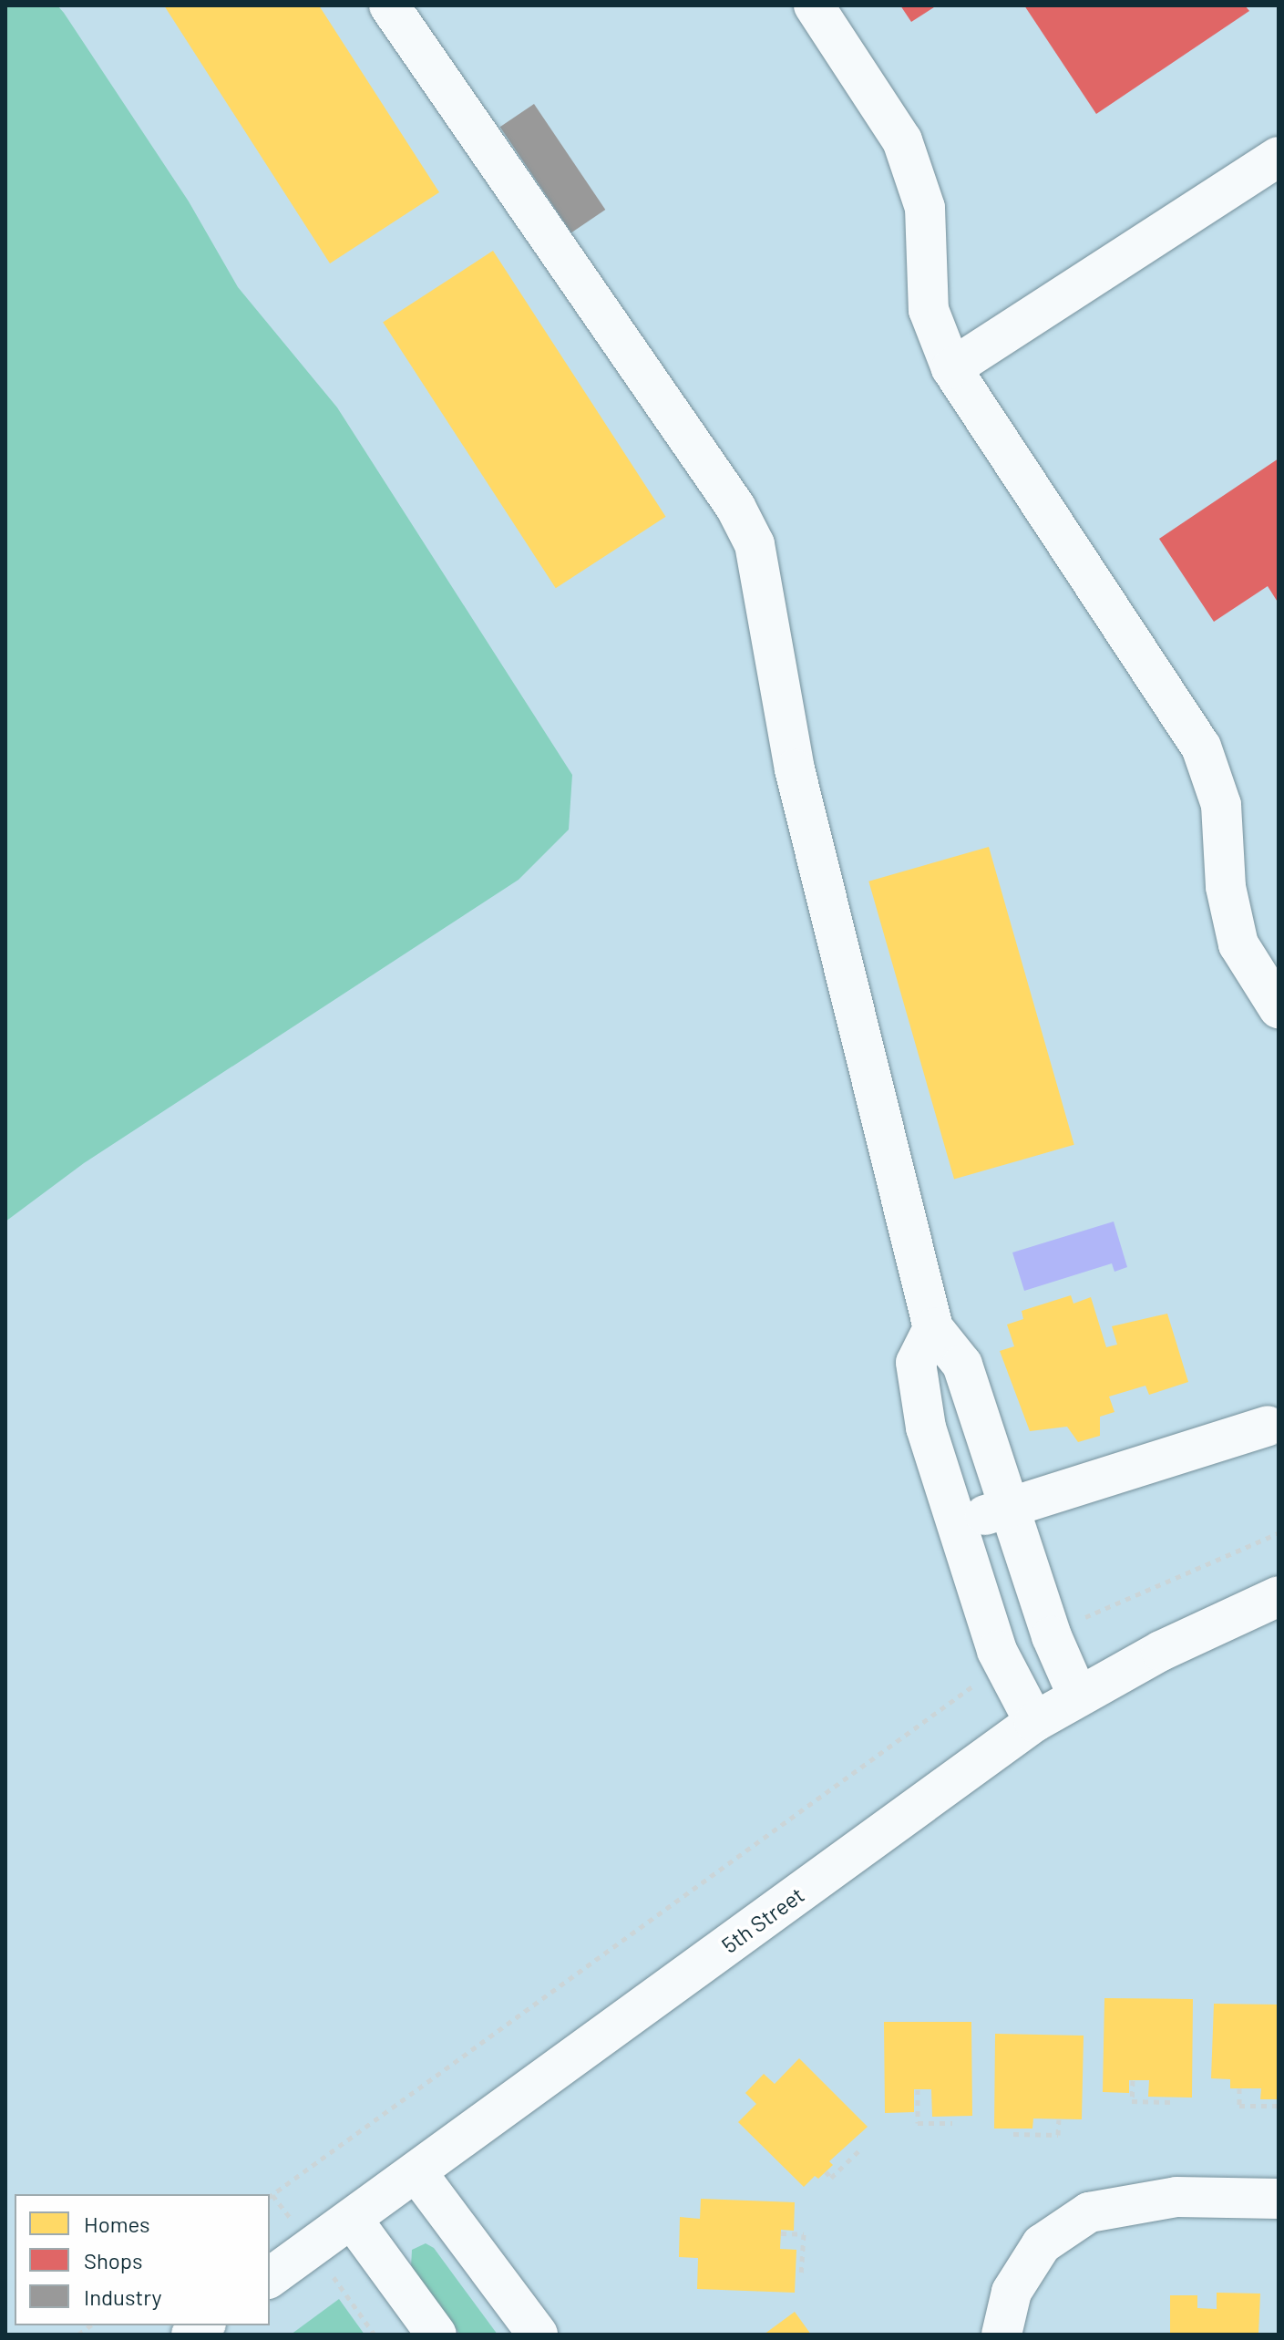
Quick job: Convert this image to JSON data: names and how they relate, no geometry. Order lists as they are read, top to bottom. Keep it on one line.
{"streets":{"street":["5th Street"]},"legend":["Homes","Shops","Industry"]}
